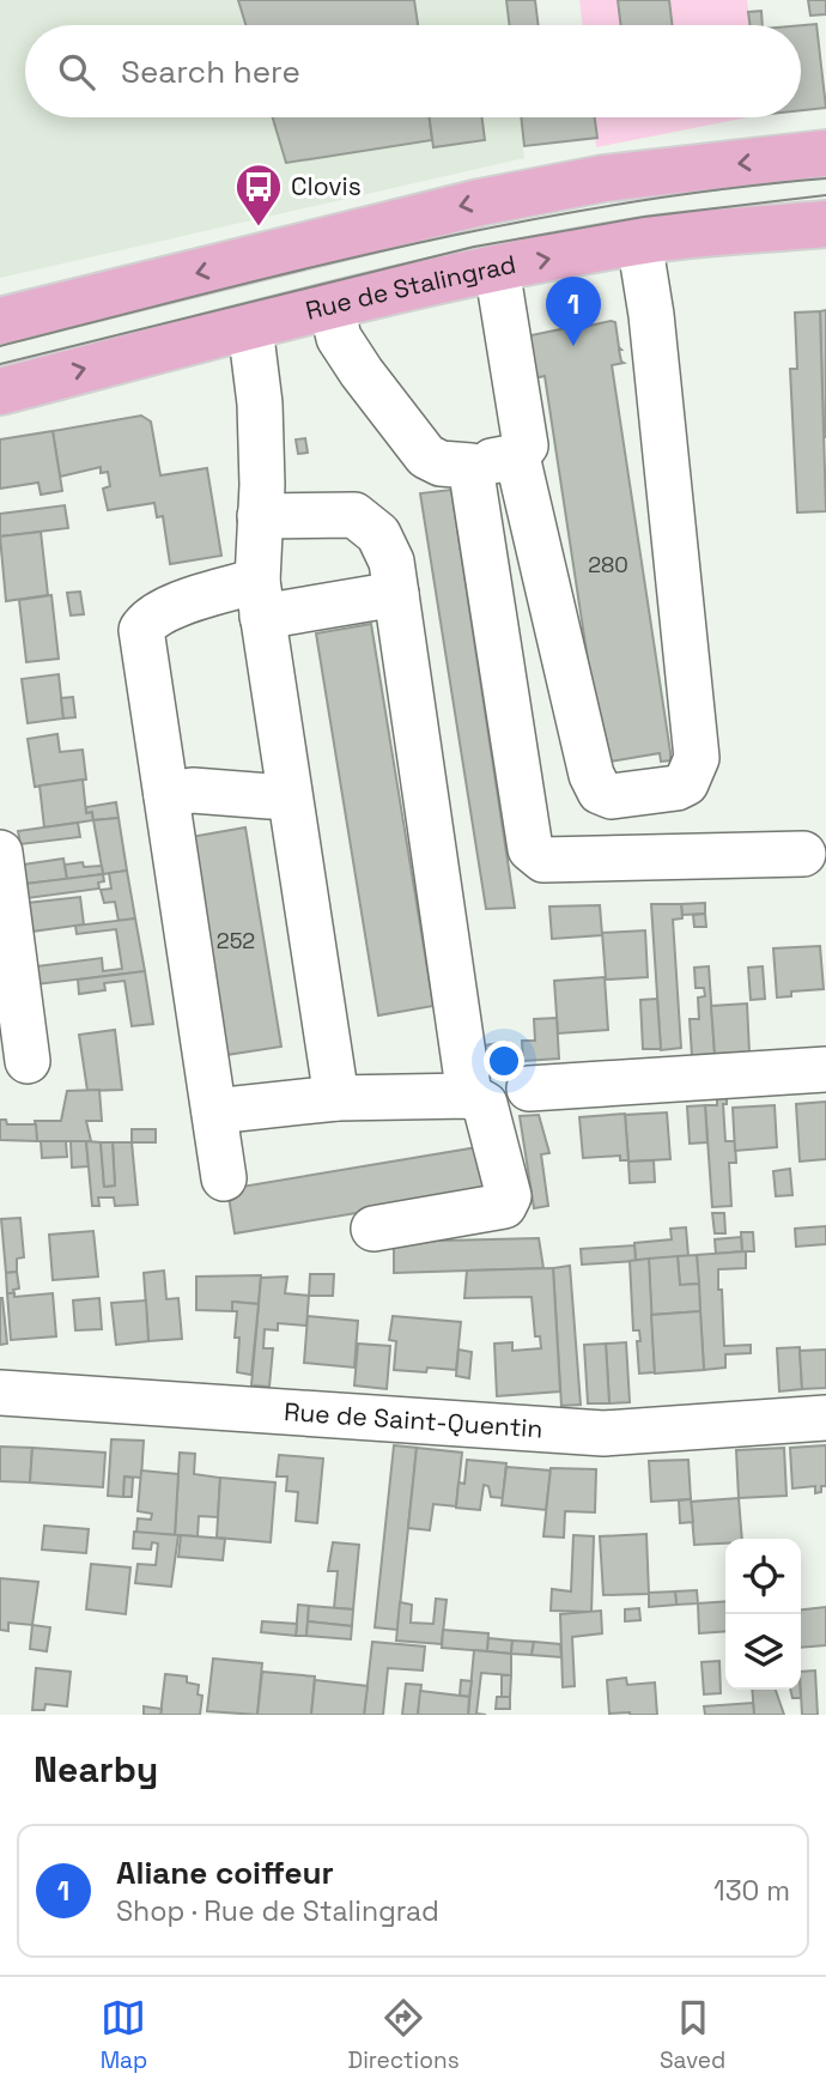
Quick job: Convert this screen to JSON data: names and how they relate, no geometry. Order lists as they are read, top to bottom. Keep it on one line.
{"streets":{"main road":["Rue de Stalingrad"],"street":["Rue de Saint-Quentin"]},"places":{"bus stop":["Clovis"]},"house_numbers":["280","252"],"page":{"search":"Search here","pins":"1","heading":"Nearby","list":[{"mark":"1","name":"Aliane coiffeur","note":"Shop · Rue de Stalingrad","value":"130 m"}],"nav":["Map","Directions","Saved"]}}
